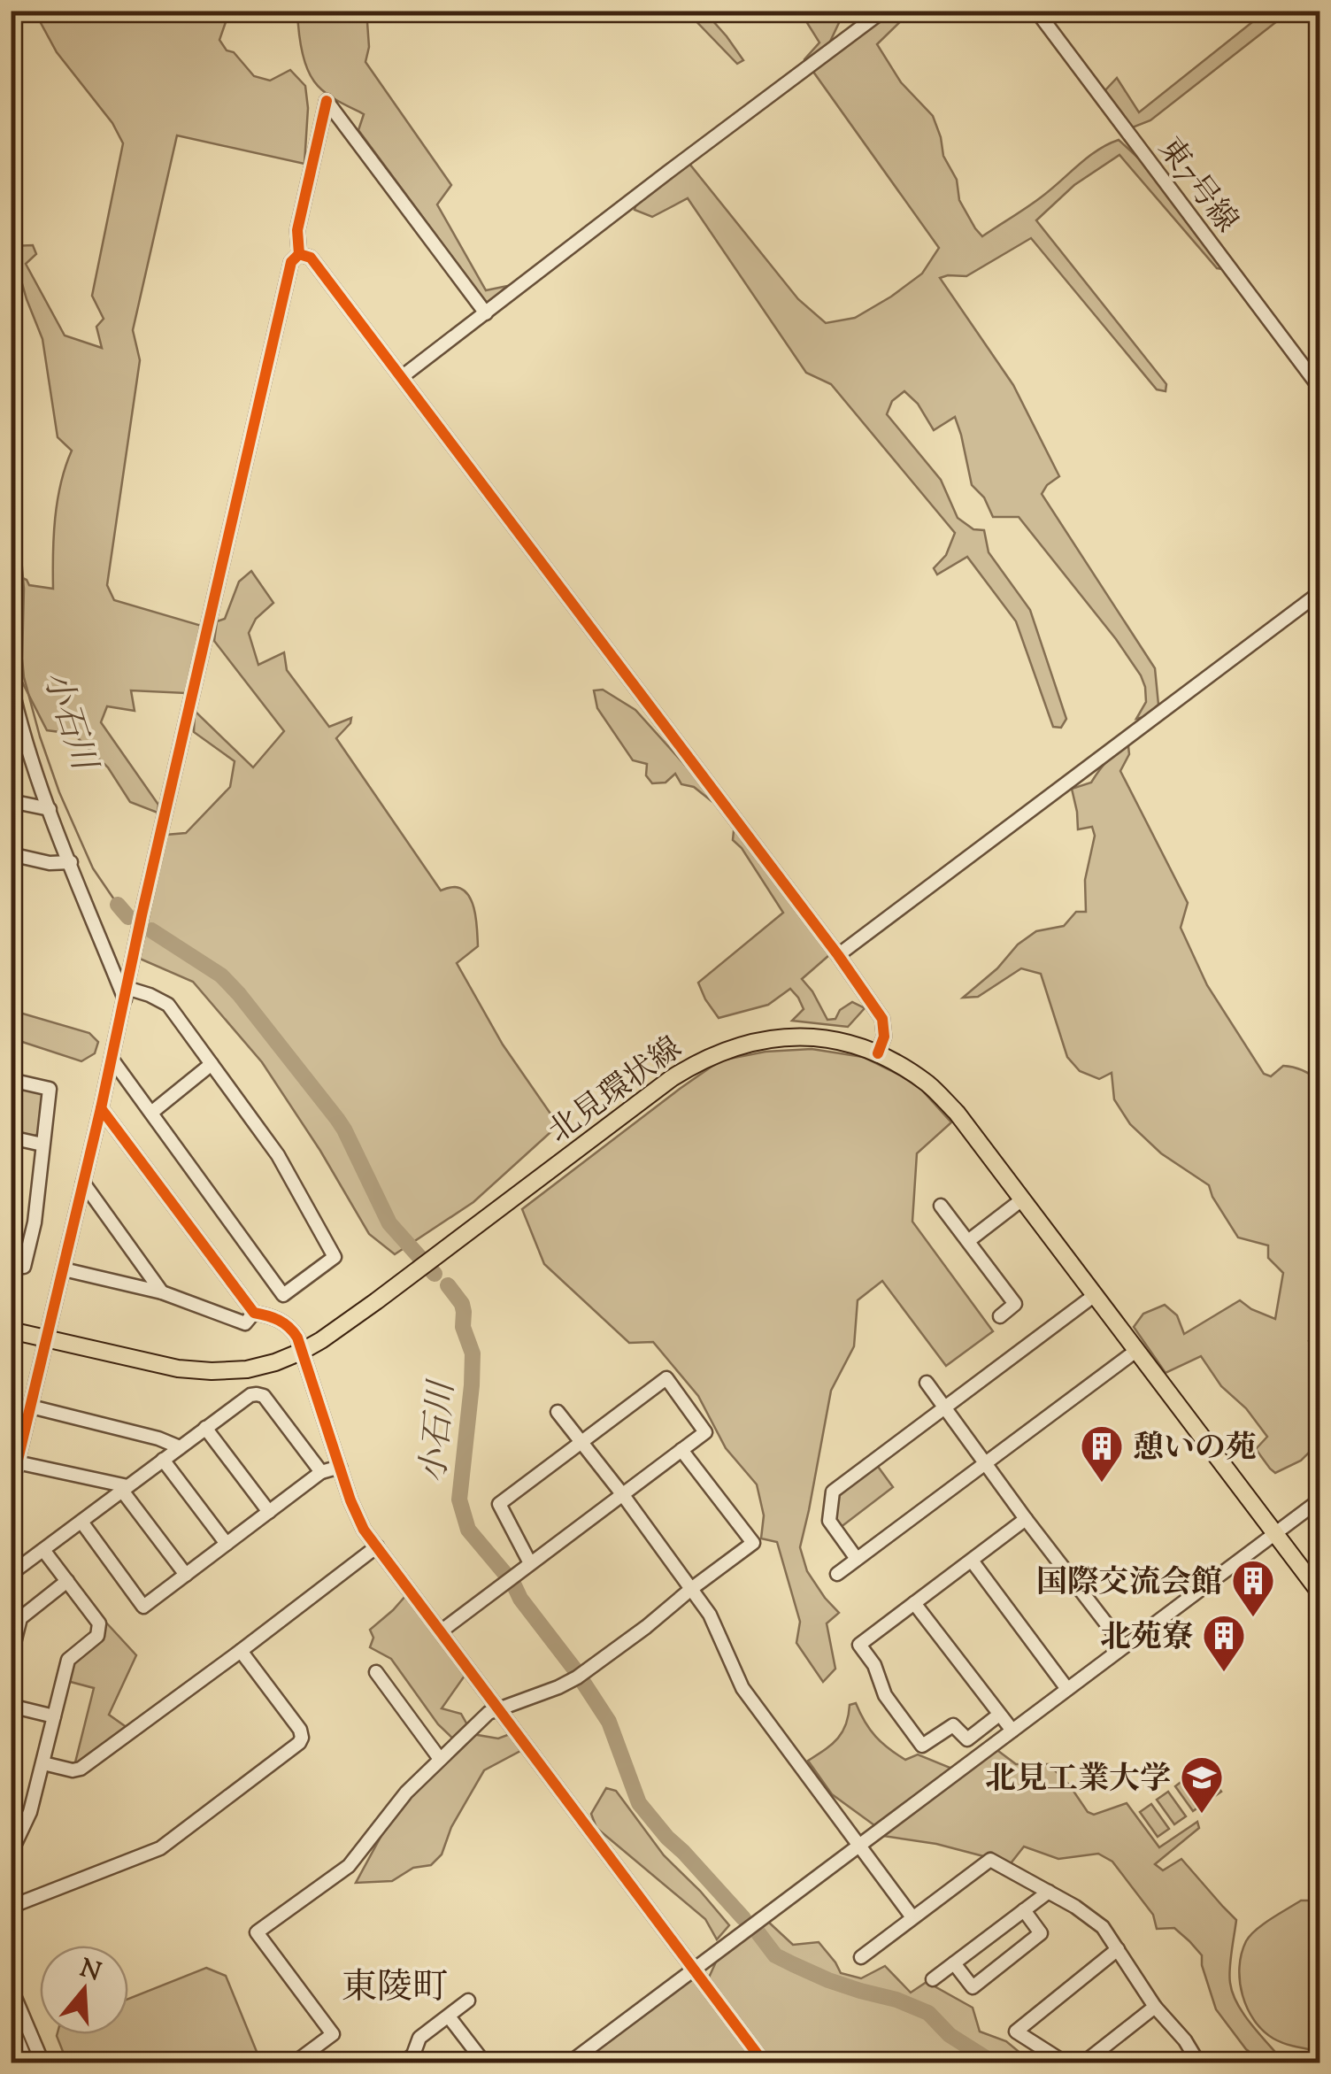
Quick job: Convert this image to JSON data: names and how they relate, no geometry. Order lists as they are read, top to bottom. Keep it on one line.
{"streets":{"main road":["北見環状線"],"street":["東7号線"]},"districts":["東陵町"],"water":["小石川"],"places":{"building":["憩いの苑","国際交流会館","北苑寮"],"school or university":["北見工業大学"]},"north":"top"}
